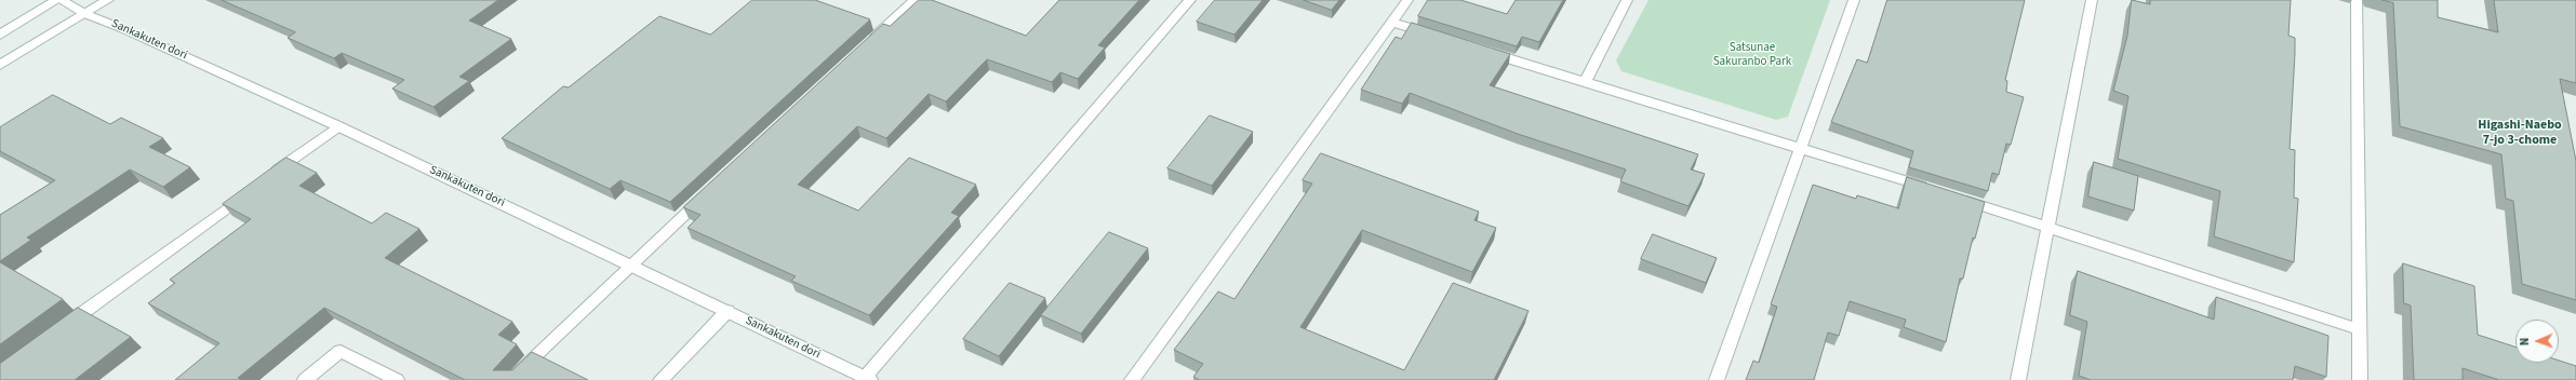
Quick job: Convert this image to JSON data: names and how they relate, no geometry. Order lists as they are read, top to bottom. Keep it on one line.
{"streets":{"street":["Sankakuten dori"]},"districts":["Higashi-Naebo 7-jo 3-chome"],"parks":["Satsunae Sakuranbo Park"],"north":"left"}
